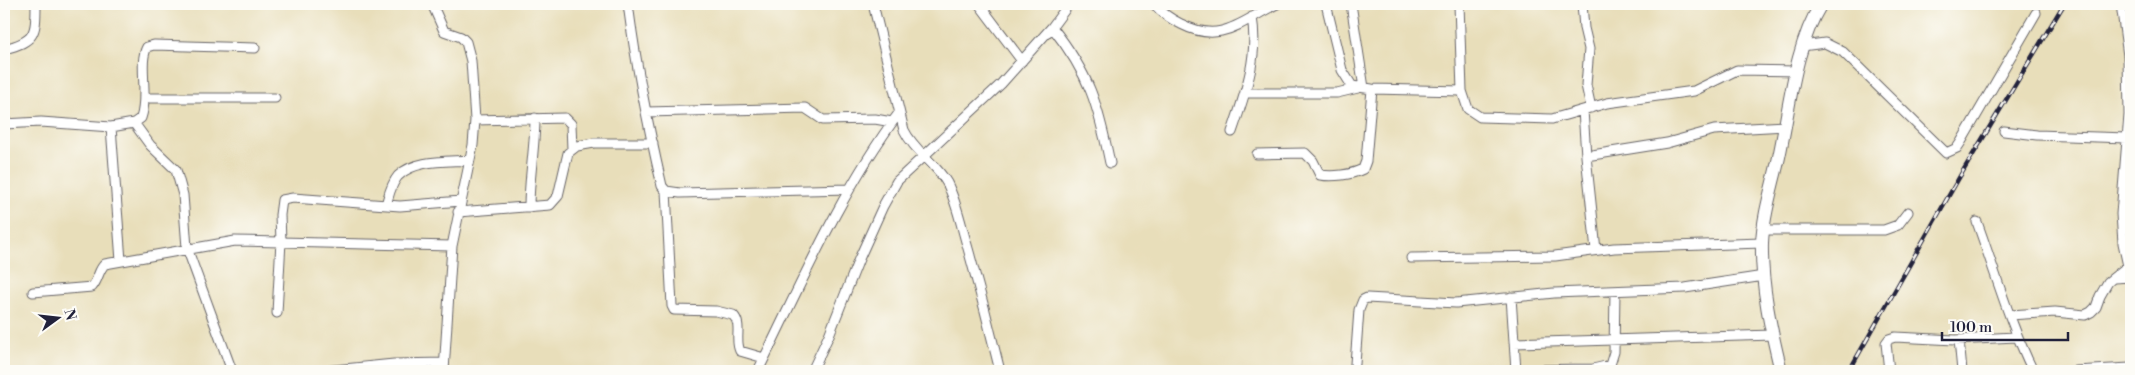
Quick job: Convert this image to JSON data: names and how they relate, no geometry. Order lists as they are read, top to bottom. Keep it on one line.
{"scale_bar":"100 m","north":"right"}
